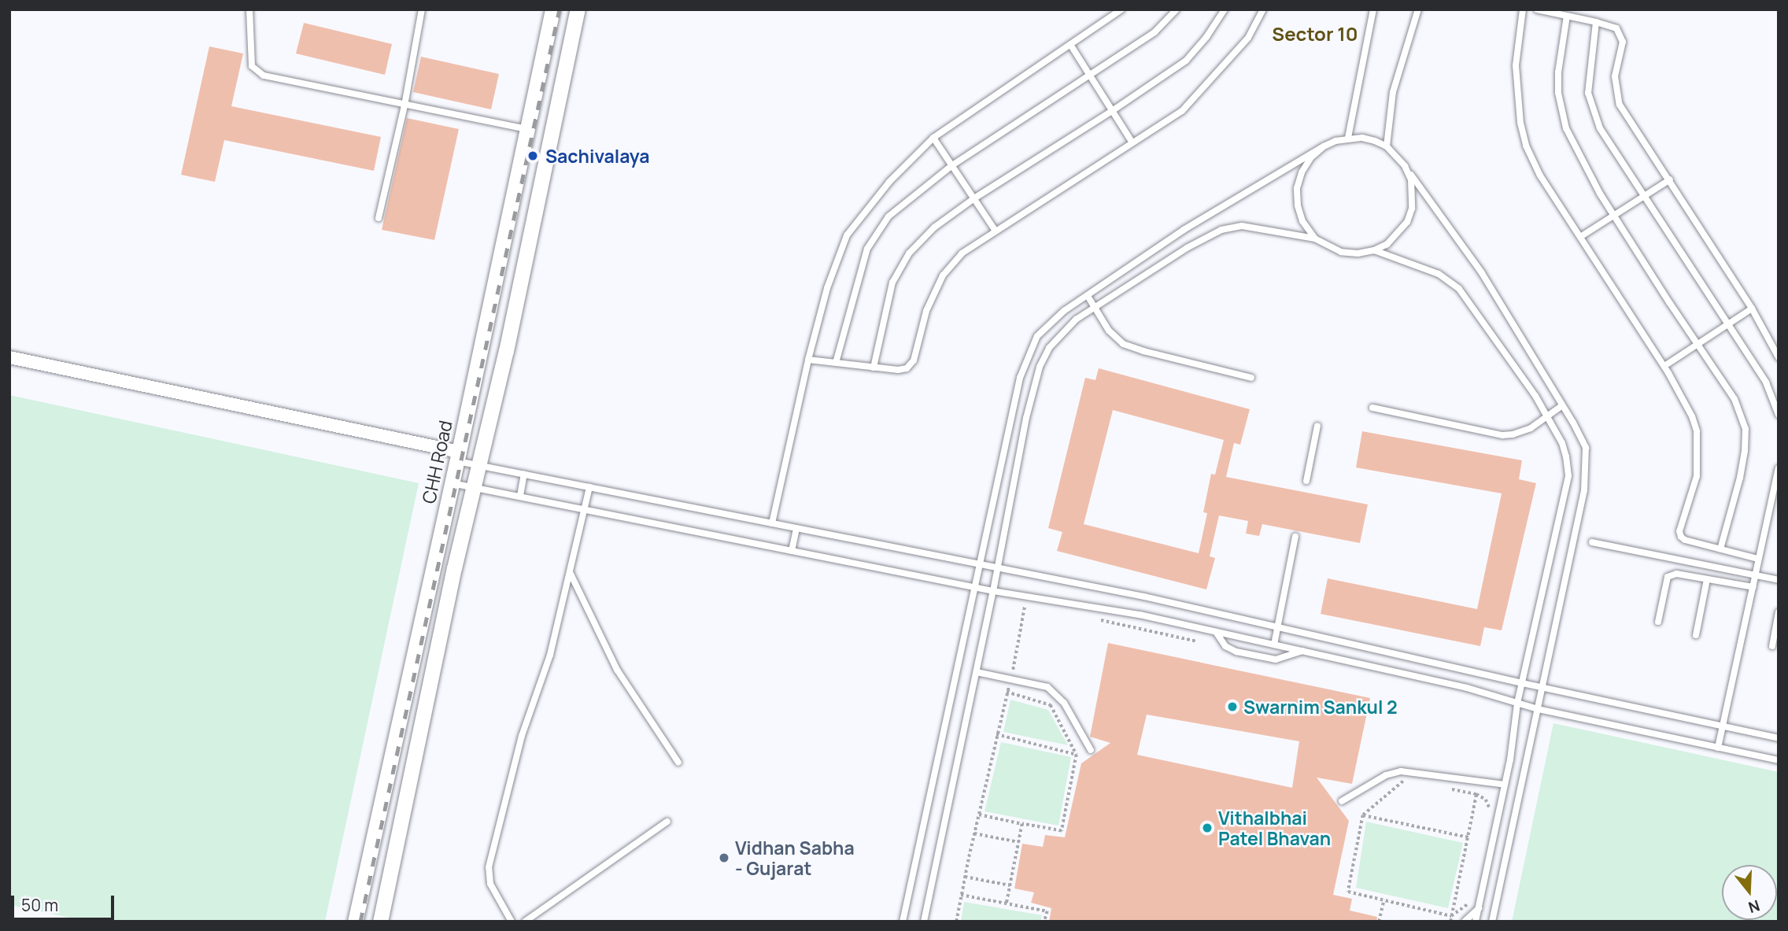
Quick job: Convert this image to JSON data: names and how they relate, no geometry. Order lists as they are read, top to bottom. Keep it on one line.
{"streets":{"street":["CHH Road"]},"districts":["Sector 10"],"places":["Sachivalaya","Swarnim Sankul 2","Vithalbhai Patel Bhavan","Vidhan Sabha - Gujarat"],"scale_bar":"50 m","north":"bottom"}
